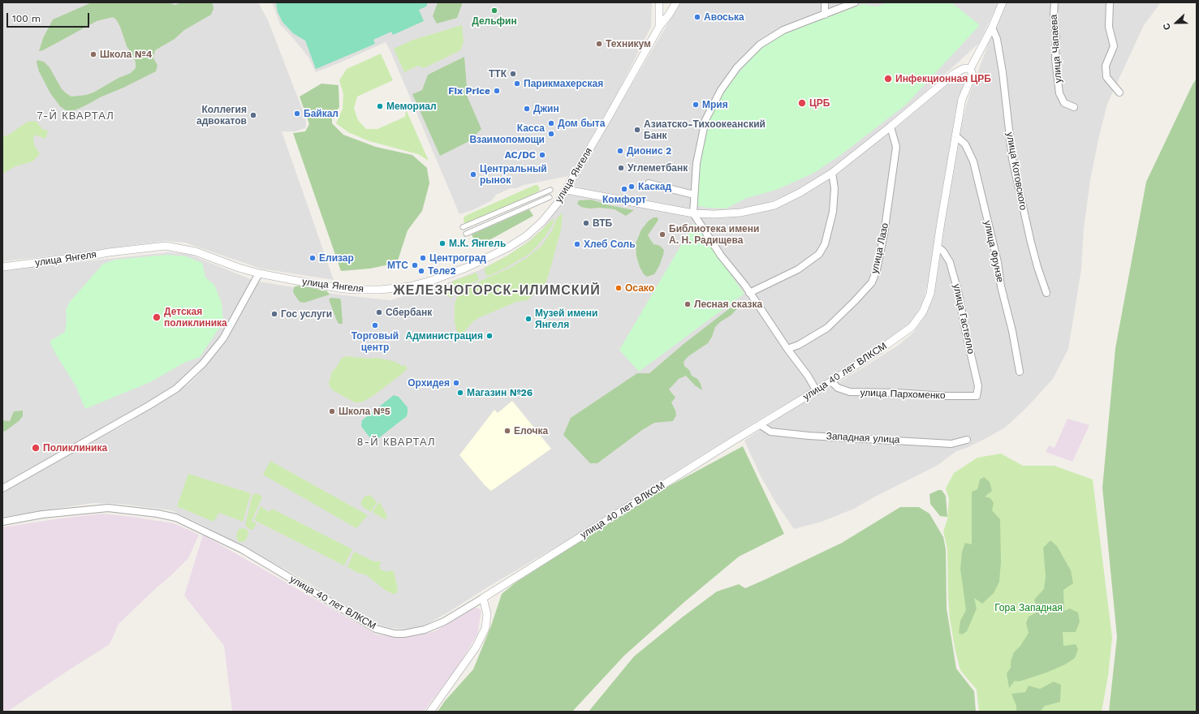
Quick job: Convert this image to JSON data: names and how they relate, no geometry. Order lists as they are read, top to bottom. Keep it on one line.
{"streets":{"street":["улица Чапаева","улица Котовского","улица Янгеля","улица Лазо","улица Фрунзе","улица Гастелло","улица 40 лет ВЛКСМ","улица Пархоменко","Западная улица"]},"crossings":[["улица Котовского","улица 40 лет ВЛКСМ"],["улица Фрунзе","улица 40 лет ВЛКСМ"],["улица Гастелло","улица 40 лет ВЛКСМ"],["улица Гастелло","улица Пархоменко"],["улица 40 лет ВЛКСМ","улица Пархоменко"],["улица 40 лет ВЛКСМ","Западная улица"]],"districts":["7-Й КВАРТАЛ","ЖЕЛЕЗНОГОРСК-ИЛИМСКИЙ","8-Й КВАРТАЛ"],"parks":["Гора Западная"],"places":["Дельфин","Авоська","Техникум","Школа №4","ТТК","Инфекционная ЦРБ","Парикмахерская","Fix Price","ЦРБ","Мрия","Мемориал","Джин","Байкал","Коллегия адвокатов","Дом быта","Азиатско-Тихоокеанский Банк","Касса Взаимопомощи","Дионис 2","AC/DC","Углеметбанк","Центральный рынок","Каскад","Комфорт","ВТБ","Библиотека имени А. Н. Радищева","М.К. Янгель","Хлеб Соль","Елизар","Центроград","МТС","Теле2","Осако","Лесная сказка","Сбербанк","Гос услуги","Детская поликлиника","Музей имени Янгеля","Торговый центр","Администрация","Орхидея","Магазин №26","Школа №5","Елочка","Поликлиника"],"scale_bar":"100 m","north":"left"}
